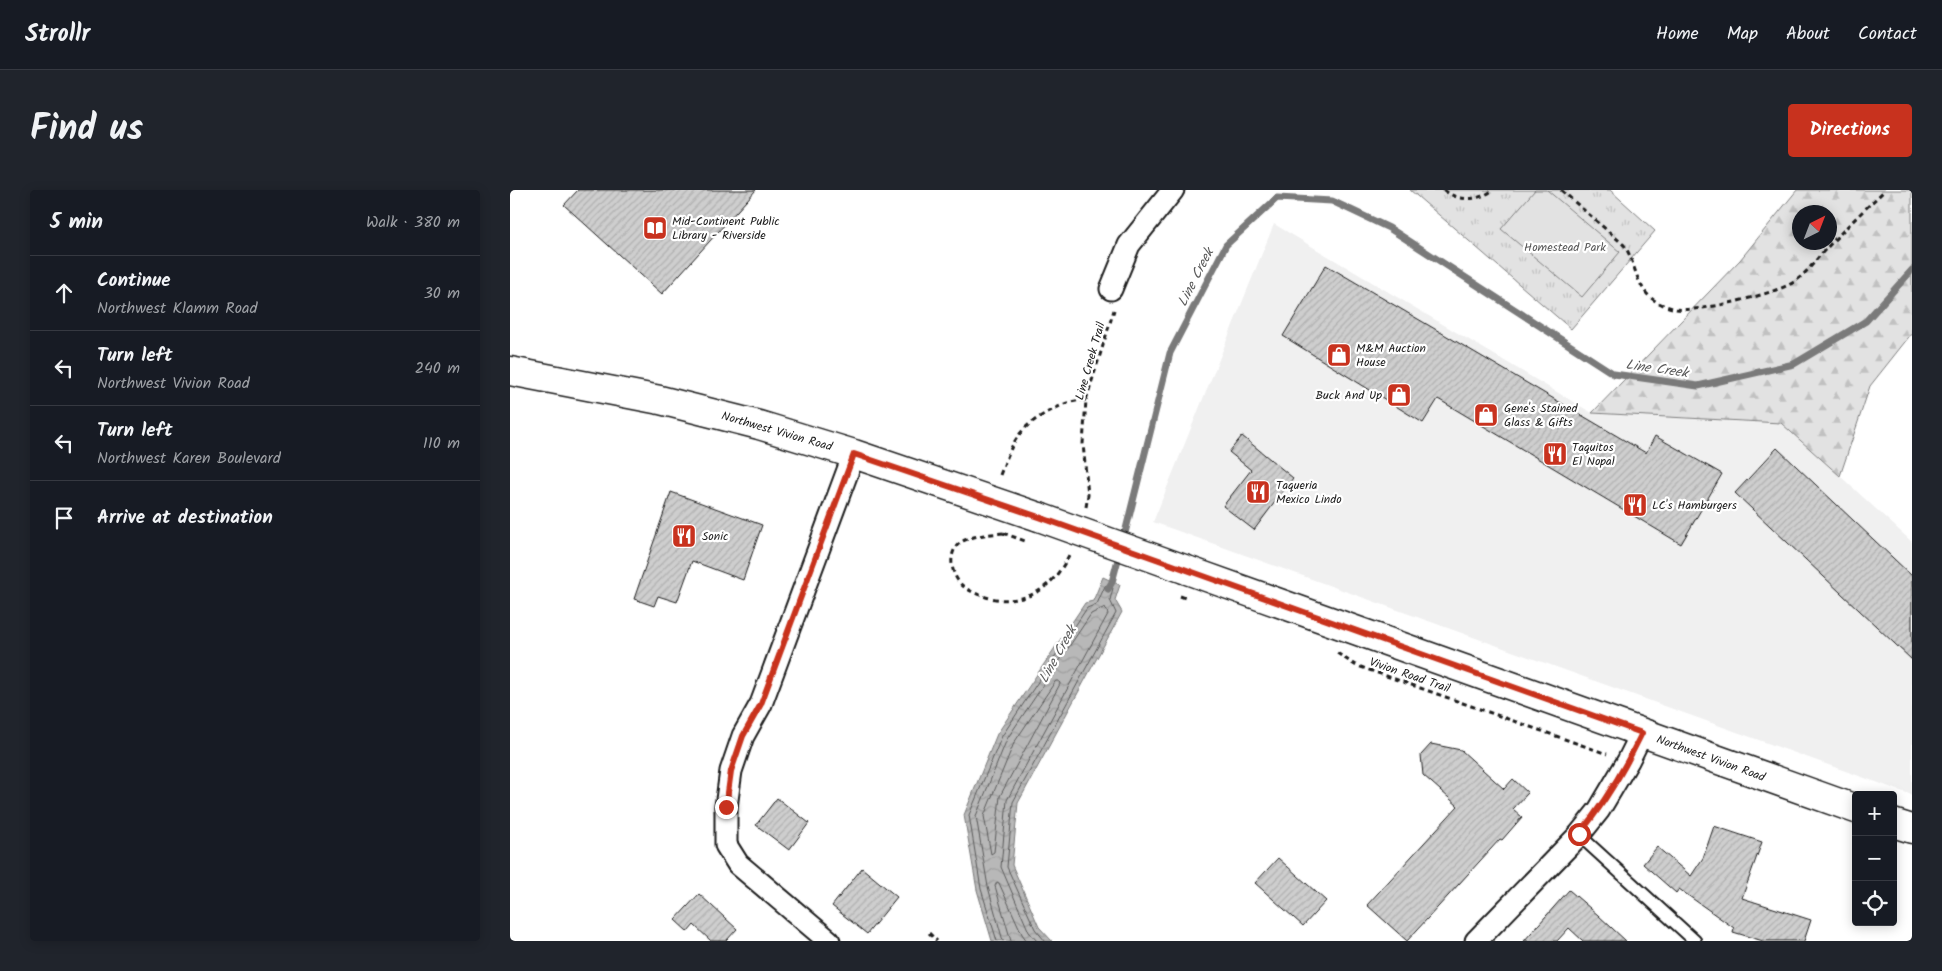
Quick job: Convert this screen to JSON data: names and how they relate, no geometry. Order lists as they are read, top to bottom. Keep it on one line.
{"streets":{"main road":["Northwest Vivion Road"],"path":["Line Creek Trail","Vivion Road Trail"]},"water":["Line Creek"],"parks":["Homestead Park"],"places":{"library":["Mid-Continent Public Library - Riverside"],"shop":["M&M Auction House","Buck And Up","Gene's Stained Glass & Gifts"],"restaurant":["Taquitos El Nopal","Taqueria Mexico Lindo","LC's Hamburgers","Sonic"]},"north":"top right","page":{"header":"Strollr","nav":["Home","Map","About","Contact"],"title":"Find us","buttons":"Directions","heading":["5 min","Walk · 380 m"],"list":[["Continue","Northwest Klamm Road","30 m"],["Turn left","Northwest Vivion Road","240 m"],["Turn left","Northwest Karen Boulevard","110 m"],"Arrive at destination"],"map_buttons":["+","−"]}}
